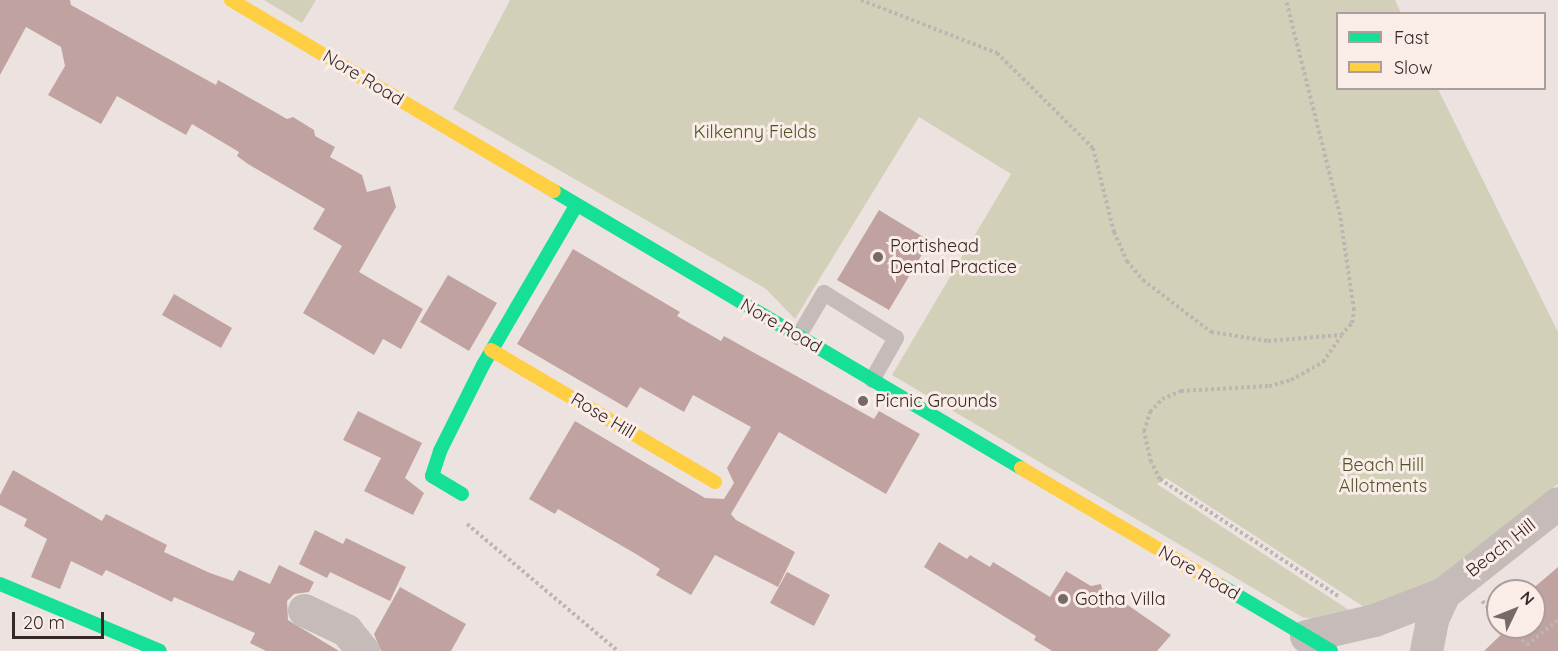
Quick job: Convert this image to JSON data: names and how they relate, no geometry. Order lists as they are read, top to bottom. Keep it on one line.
{"streets":{"street":["Nore Road","Rose Hill","Beach Hill"]},"crossings":[["Nore Road","Beach Hill"]],"parks":["Kilkenny Fields","Beach Hill Allotments"],"places":["Portishead Dental Practice","Picnic Grounds","Gotha Villa"],"legend":["Fast","Slow"],"scale_bar":"20 m","north":"top right"}
